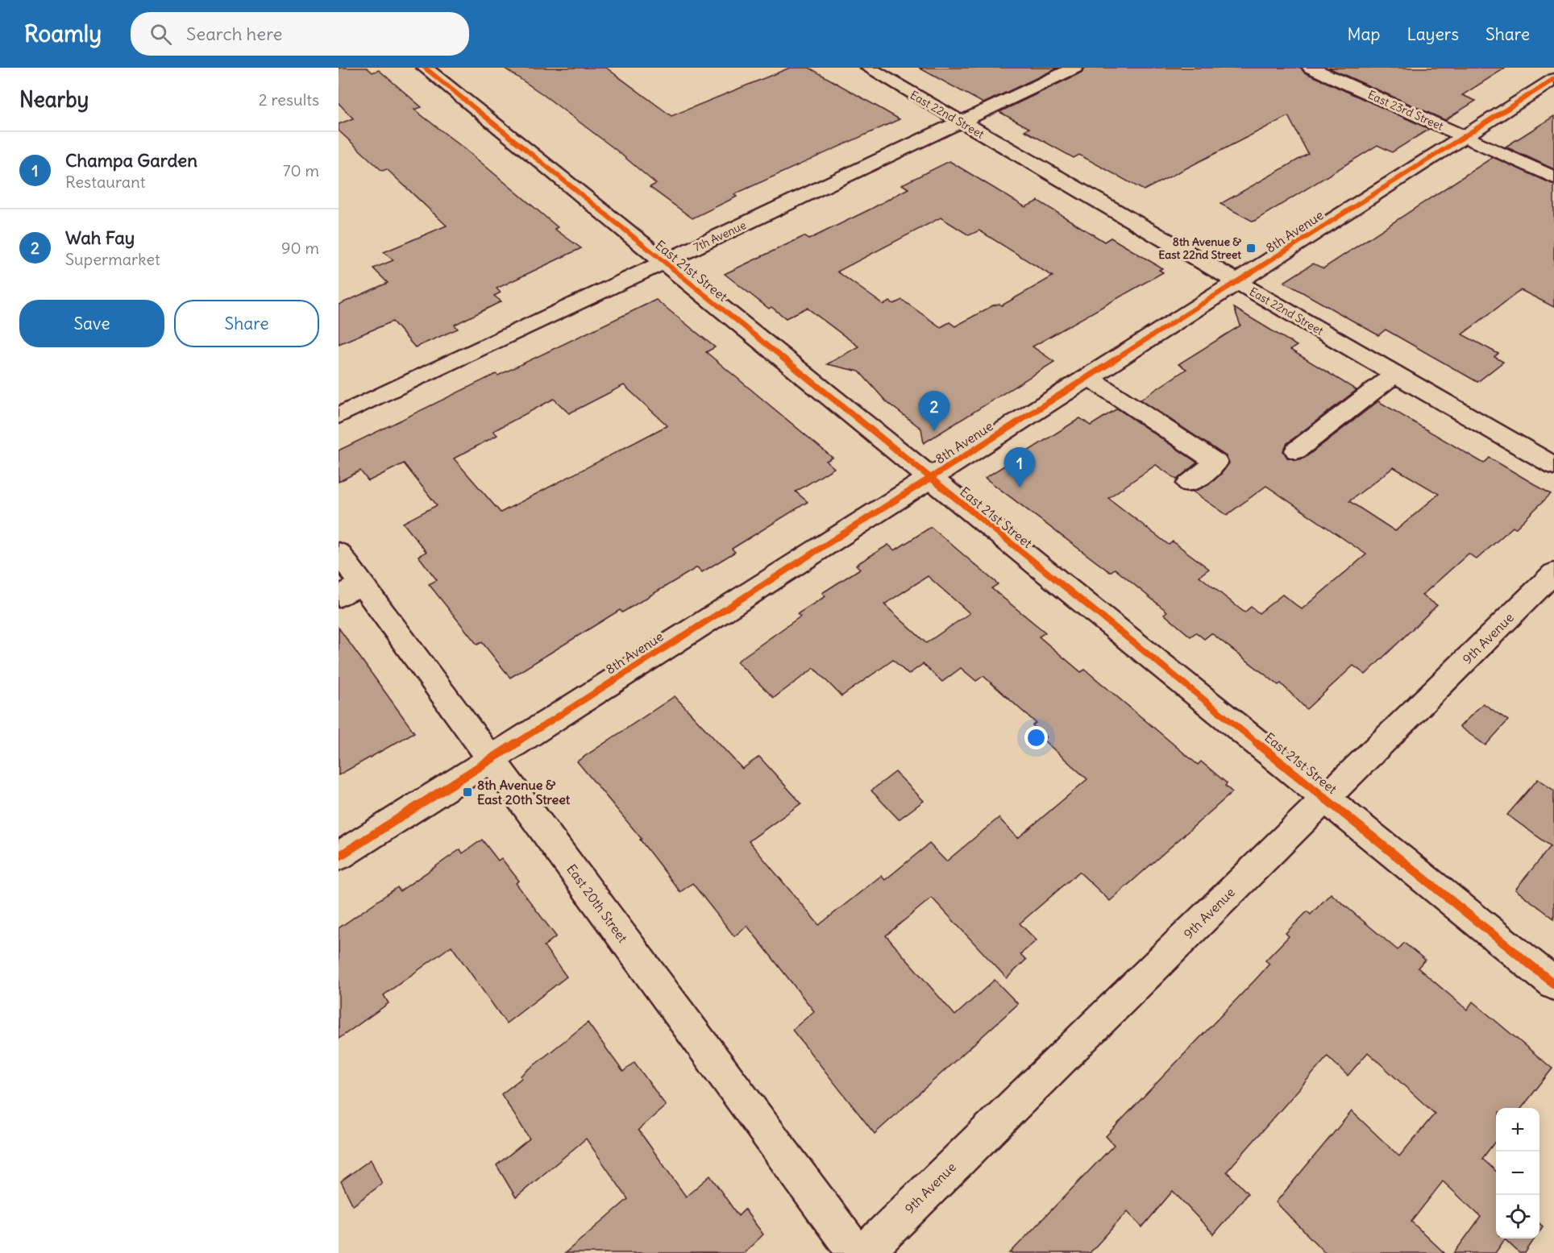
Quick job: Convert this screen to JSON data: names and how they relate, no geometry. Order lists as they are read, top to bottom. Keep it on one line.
{"streets":{"street":["East 23rd Street","East 22nd Street","8th Avenue","7th Avenue","East 21st Street","9th Avenue","East 20th Street"]},"crossings":[["East 23rd Street","8th Avenue"],["East 22nd Street","8th Avenue"],["East 22nd Street","7th Avenue"],["8th Avenue","East 21st Street"],["8th Avenue","East 20th Street"],["7th Avenue","East 21st Street"],["East 21st Street","9th Avenue"]],"places":{"transit":["8th Avenue & East 22nd Street","8th Avenue & East 20th Street"]},"page":{"header":"Roamly","search":"Search here","nav":["Map","Layers","Share"],"heading":["Nearby","2 results"],"list":[{"mark":"1","name":"Champa Garden","note":"Restaurant","value":"70 m"},{"mark":"2","name":"Wah Fay","note":"Supermarket","value":"90 m"}],"buttons":["Save","Share"],"pins":["2","1"],"map_buttons":["+","−"]}}
